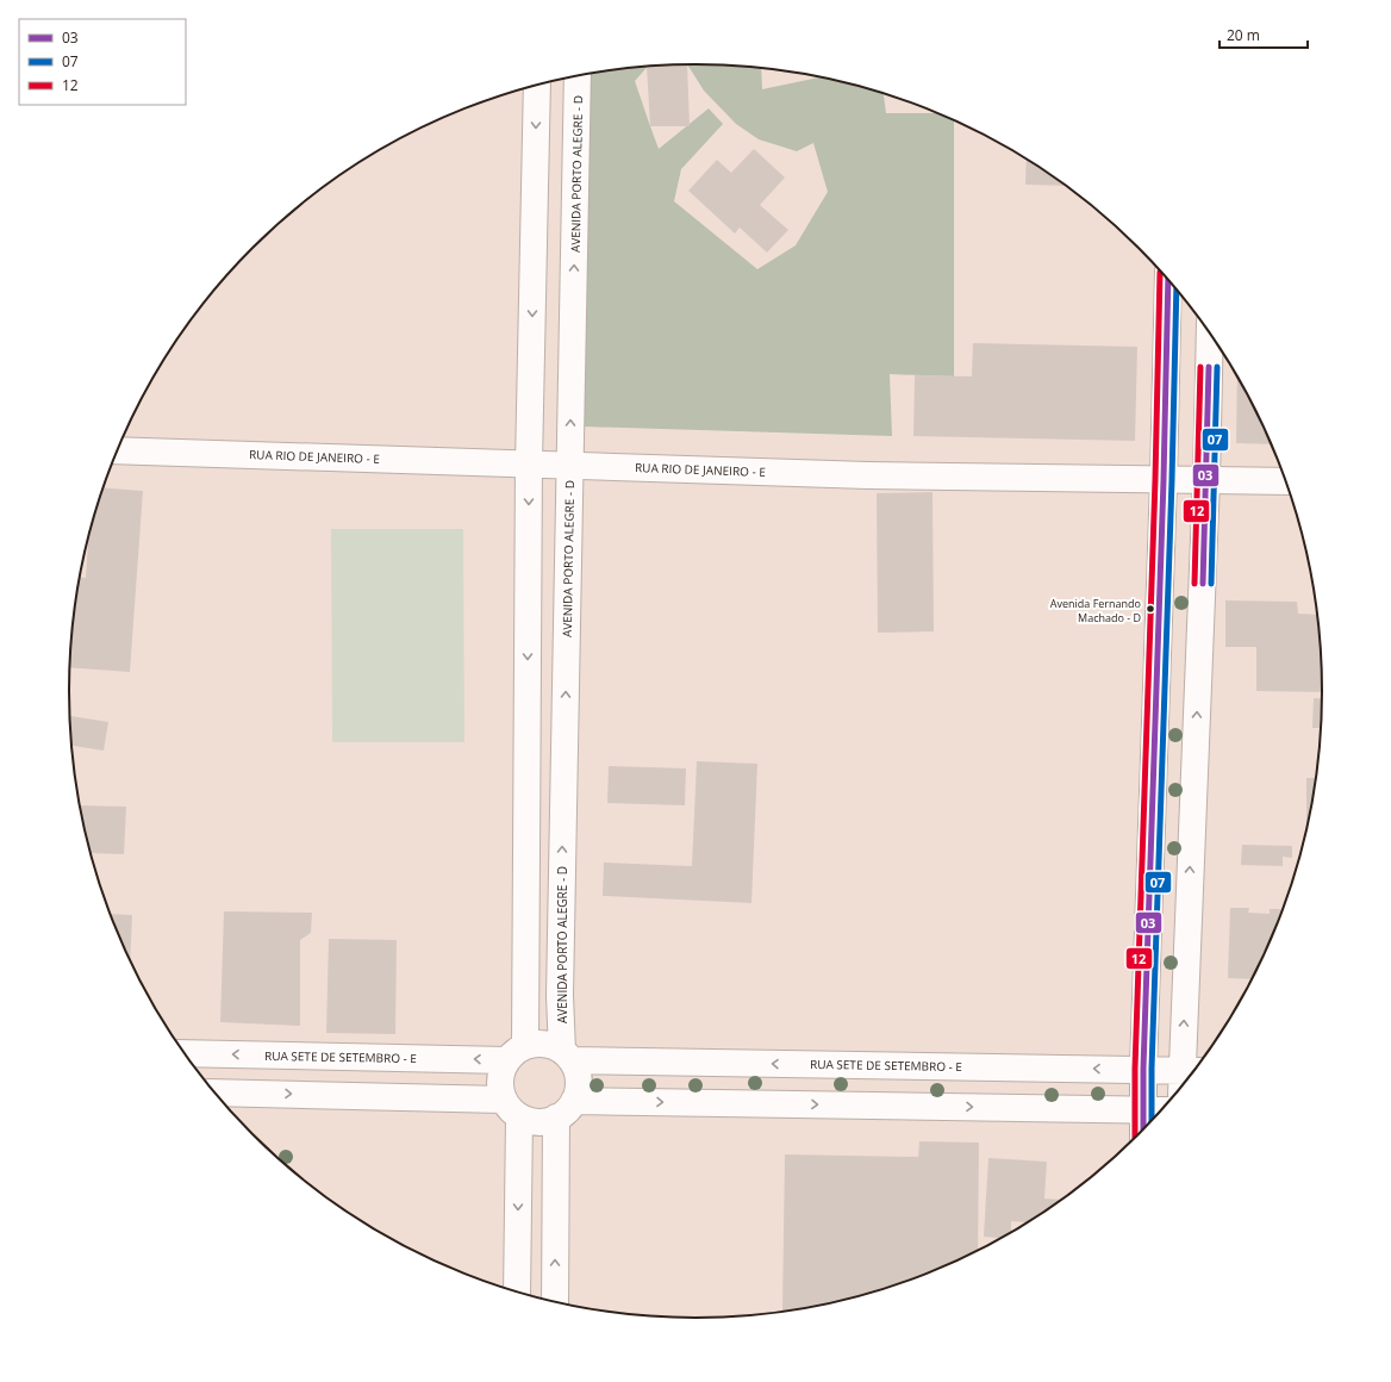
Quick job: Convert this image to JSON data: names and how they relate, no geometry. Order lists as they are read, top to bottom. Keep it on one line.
{"streets":{"street":["AVENIDA PORTO ALEGRE - D","RUA RIO DE JANEIRO - E","RUA SETE DE SETEMBRO - E"]},"crossings":[["AVENIDA PORTO ALEGRE - D","RUA RIO DE JANEIRO - E"],["AVENIDA PORTO ALEGRE - D","RUA SETE DE SETEMBRO - E"]],"places":["Avenida Fernando Machado - D"],"lines":["transit line 12","transit line 03","transit line 07"],"legend":["03","07","12"],"scale_bar":"20 m"}
